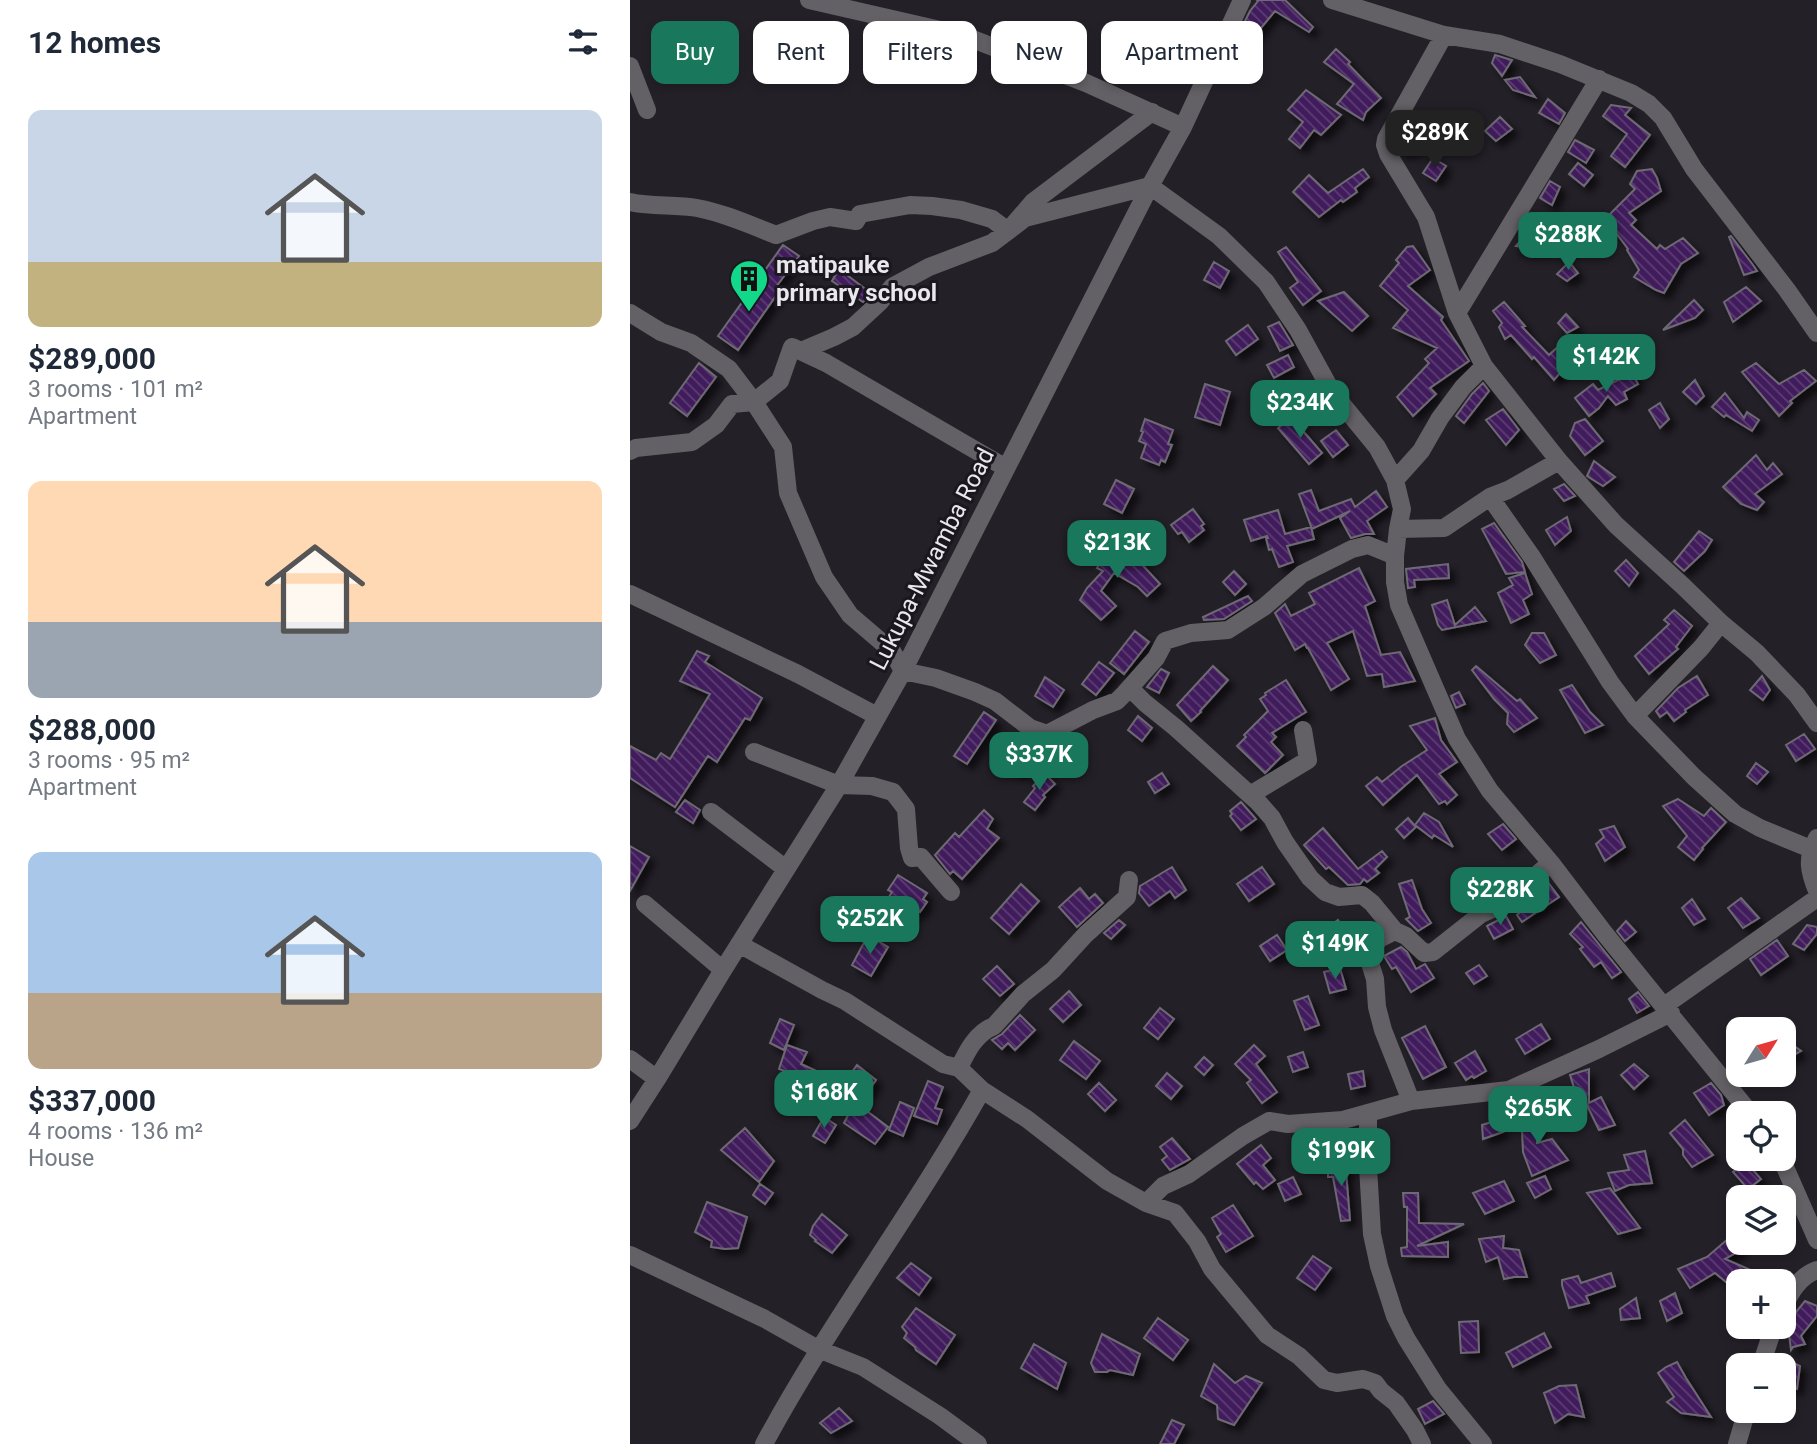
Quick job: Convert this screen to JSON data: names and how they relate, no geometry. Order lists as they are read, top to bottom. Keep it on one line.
{"streets":{"street":["Lukupa-Mwamba Road"]},"places":{"building":["matipauke primary school"]},"north":"top right","page":{"heading":"12 homes","chip":["Buy","Rent","Filters","New","Apartment"],"list":[{"name":"$289,000","note":"3 rooms · 101 m² · Apartment"},{"name":"$288,000","note":"3 rooms · 95 m² · Apartment"},{"name":"$337,000","note":"4 rooms · 136 m² · House"}],"price":["$289K","$288K","$142K","$234K","$213K","$337K","$228K","$252K","$149K","$168K","$265K","$199K"],"map_buttons":["+","−"]}}
